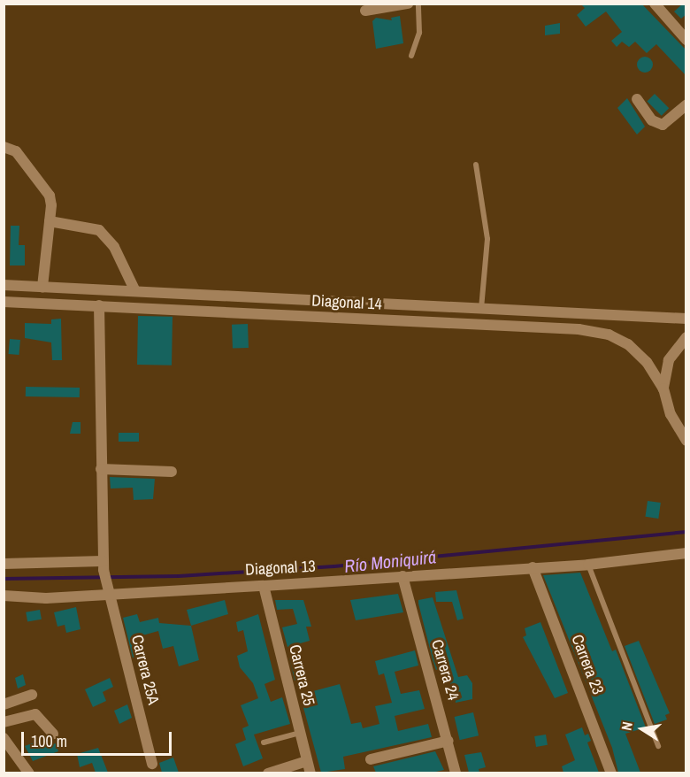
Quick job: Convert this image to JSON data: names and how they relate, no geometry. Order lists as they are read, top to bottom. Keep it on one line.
{"streets":{"street":["Diagonal 14","Diagonal 13","Carrera 23","Carrera 25A","Carrera 24","Carrera 25"]},"crossings":[["Diagonal 14","Carrera 25A"],["Diagonal 13","Carrera 23"],["Diagonal 13","Carrera 25A"],["Diagonal 13","Carrera 24"],["Diagonal 13","Carrera 25"]],"water":["Río Moniquirá"],"scale_bar":"100 m","north":"left"}
